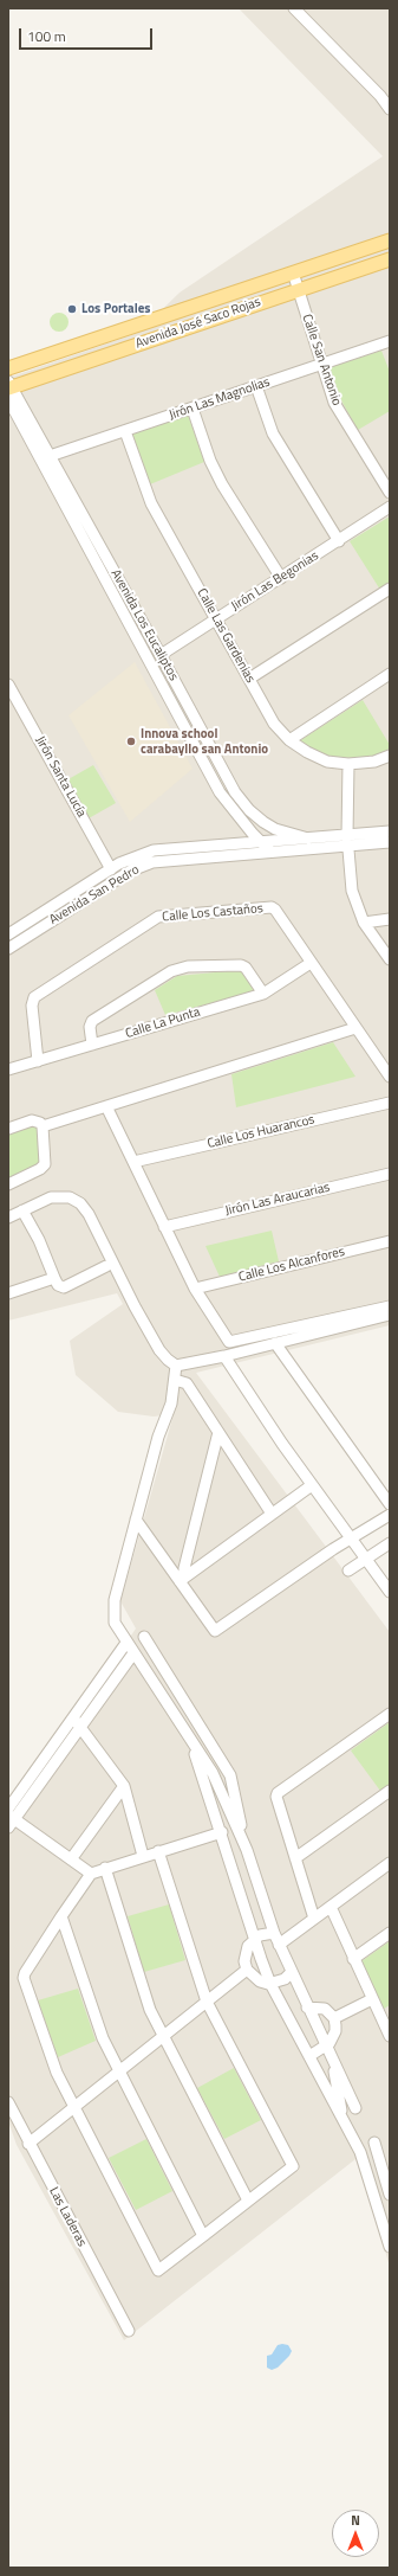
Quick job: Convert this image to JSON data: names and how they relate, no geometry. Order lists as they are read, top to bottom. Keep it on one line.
{"streets":{"main road":["Avenida José Saco Rojas"],"street":["Calle San Antonio","Jirón Las Magnolias","Jirón Las Begonias","Avenida Los Eucaliptos","Calle Las Gardenias","Jirón Santa Lucía","Avenida San Pedro","Calle Los Castaños","Calle La Punta","Calle Los Huarancos","Jirón Las Araucarias","Calle Los Alcanfores","Las Laderas"]},"crossings":[["Avenida José Saco Rojas","Calle San Antonio"],["Avenida José Saco Rojas","Avenida Los Eucaliptos"],["Calle San Antonio","Jirón Las Magnolias"],["Jirón Las Magnolias","Avenida Los Eucaliptos"],["Jirón Las Magnolias","Calle Las Gardenias"],["Jirón Las Begonias","Avenida Los Eucaliptos"],["Jirón Las Begonias","Calle Las Gardenias"],["Avenida Los Eucaliptos","Avenida San Pedro"],["Jirón Santa Lucía","Avenida San Pedro"],["Calle Los Castaños","Calle La Punta"]],"places":["Los Portales","Innova school carabayllo san Antonio"],"scale_bar":"100 m","north":"top"}
